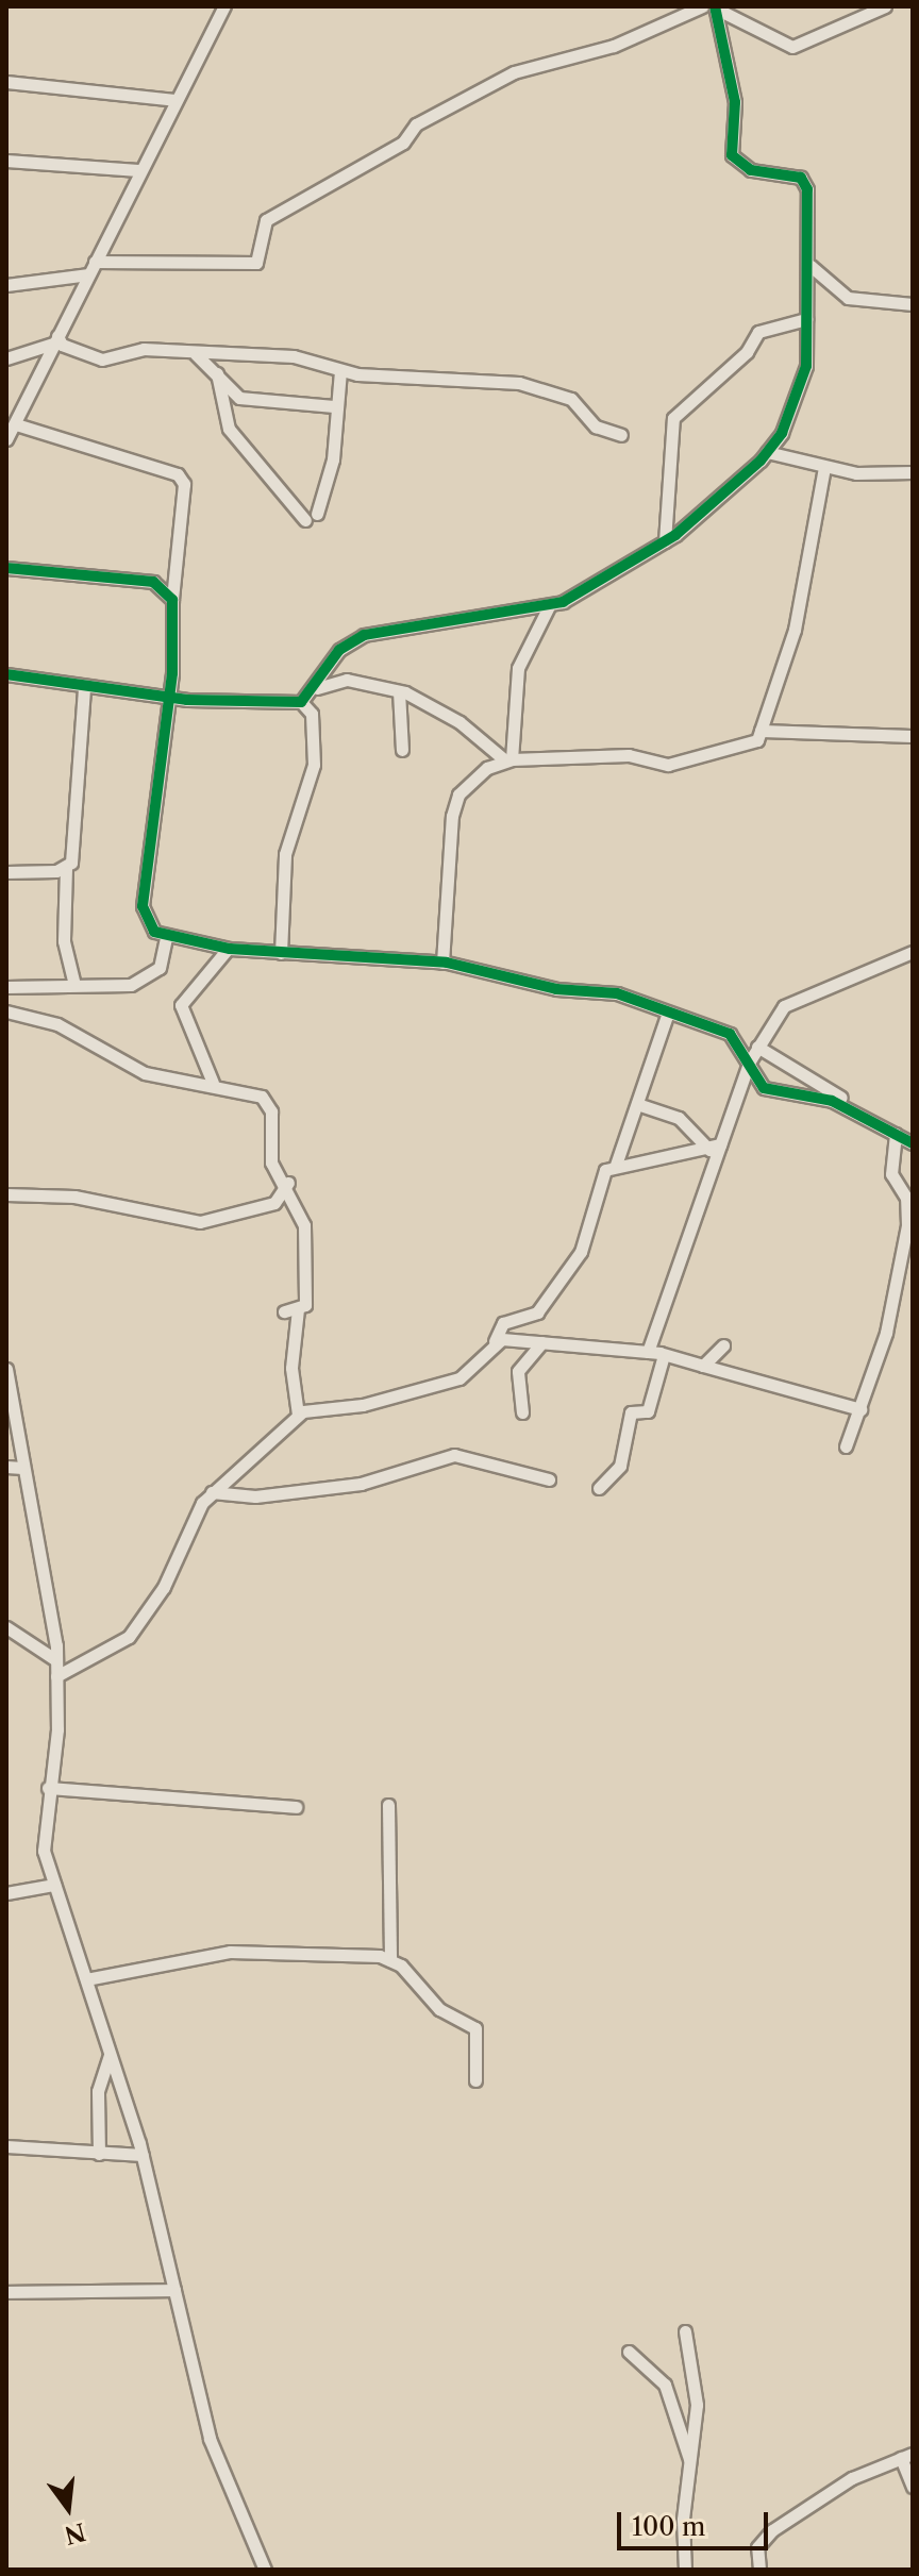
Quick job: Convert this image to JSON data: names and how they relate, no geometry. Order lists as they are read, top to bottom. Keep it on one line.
{"scale_bar":"100 m","north":"bottom"}
